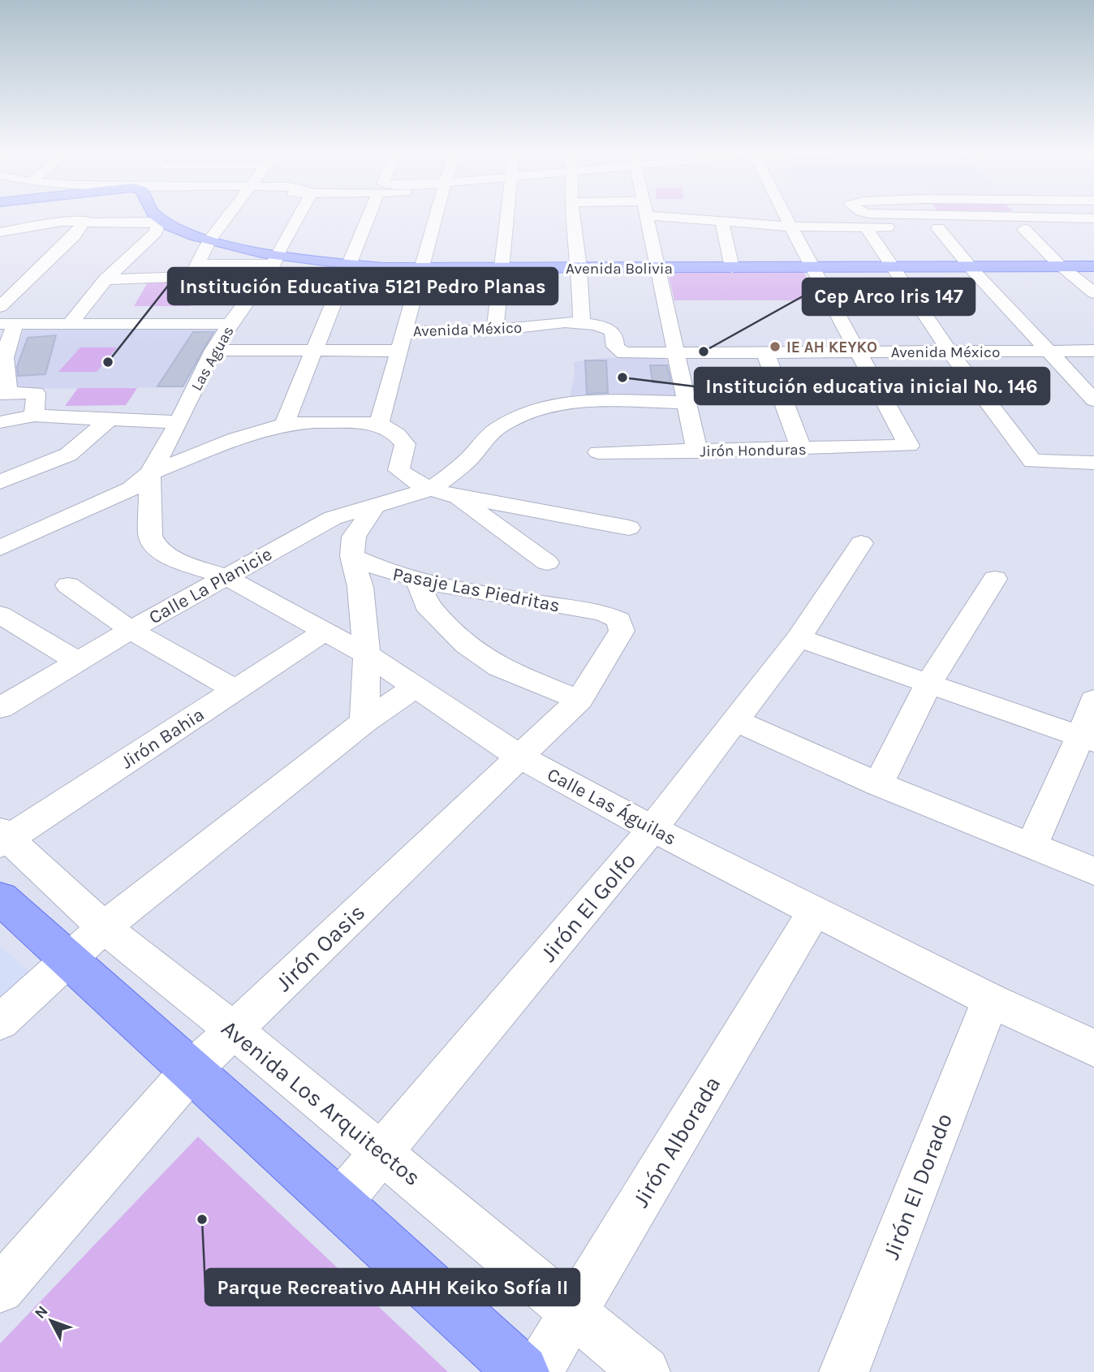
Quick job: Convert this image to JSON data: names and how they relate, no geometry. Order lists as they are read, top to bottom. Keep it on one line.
{"streets":{"main road":["Avenida Bolivia"],"street":["Avenida México","Las Aguas","Jirón Honduras","Calle La Planicie","Pasaje Las Piedritas","Jirón Bahia","Calle Las Águilas","Jirón El Golfo","Jirón Oasis","Avenida Los Arquitectos","Jirón Alborada","Jirón El Dorado"]},"crossings":[["Avenida Bolivia","Las Aguas"],["Avenida México","Jirón Honduras"],["Las Aguas","Calle Las Águilas"],["Calle La Planicie","Calle Las Águilas"],["Pasaje Las Piedritas","Jirón Oasis"],["Jirón Bahia","Calle Las Águilas"],["Jirón Bahia","Avenida Los Arquitectos"],["Calle Las Águilas","Jirón El Golfo"],["Calle Las Águilas","Jirón Oasis"],["Calle Las Águilas","Jirón Alborada"],["Calle Las Águilas","Jirón El Dorado"],["Jirón El Golfo","Avenida Los Arquitectos"],["Jirón Oasis","Avenida Los Arquitectos"],["Avenida Los Arquitectos","Jirón Alborada"]],"places":["IE AH KEYKO","Cep Arco Iris 147","Institución Educativa 5121 Pedro Planas","Institución educativa inicial No. 146","Parque Recreativo AAHH Keiko Sofía II"],"north":"top left"}
